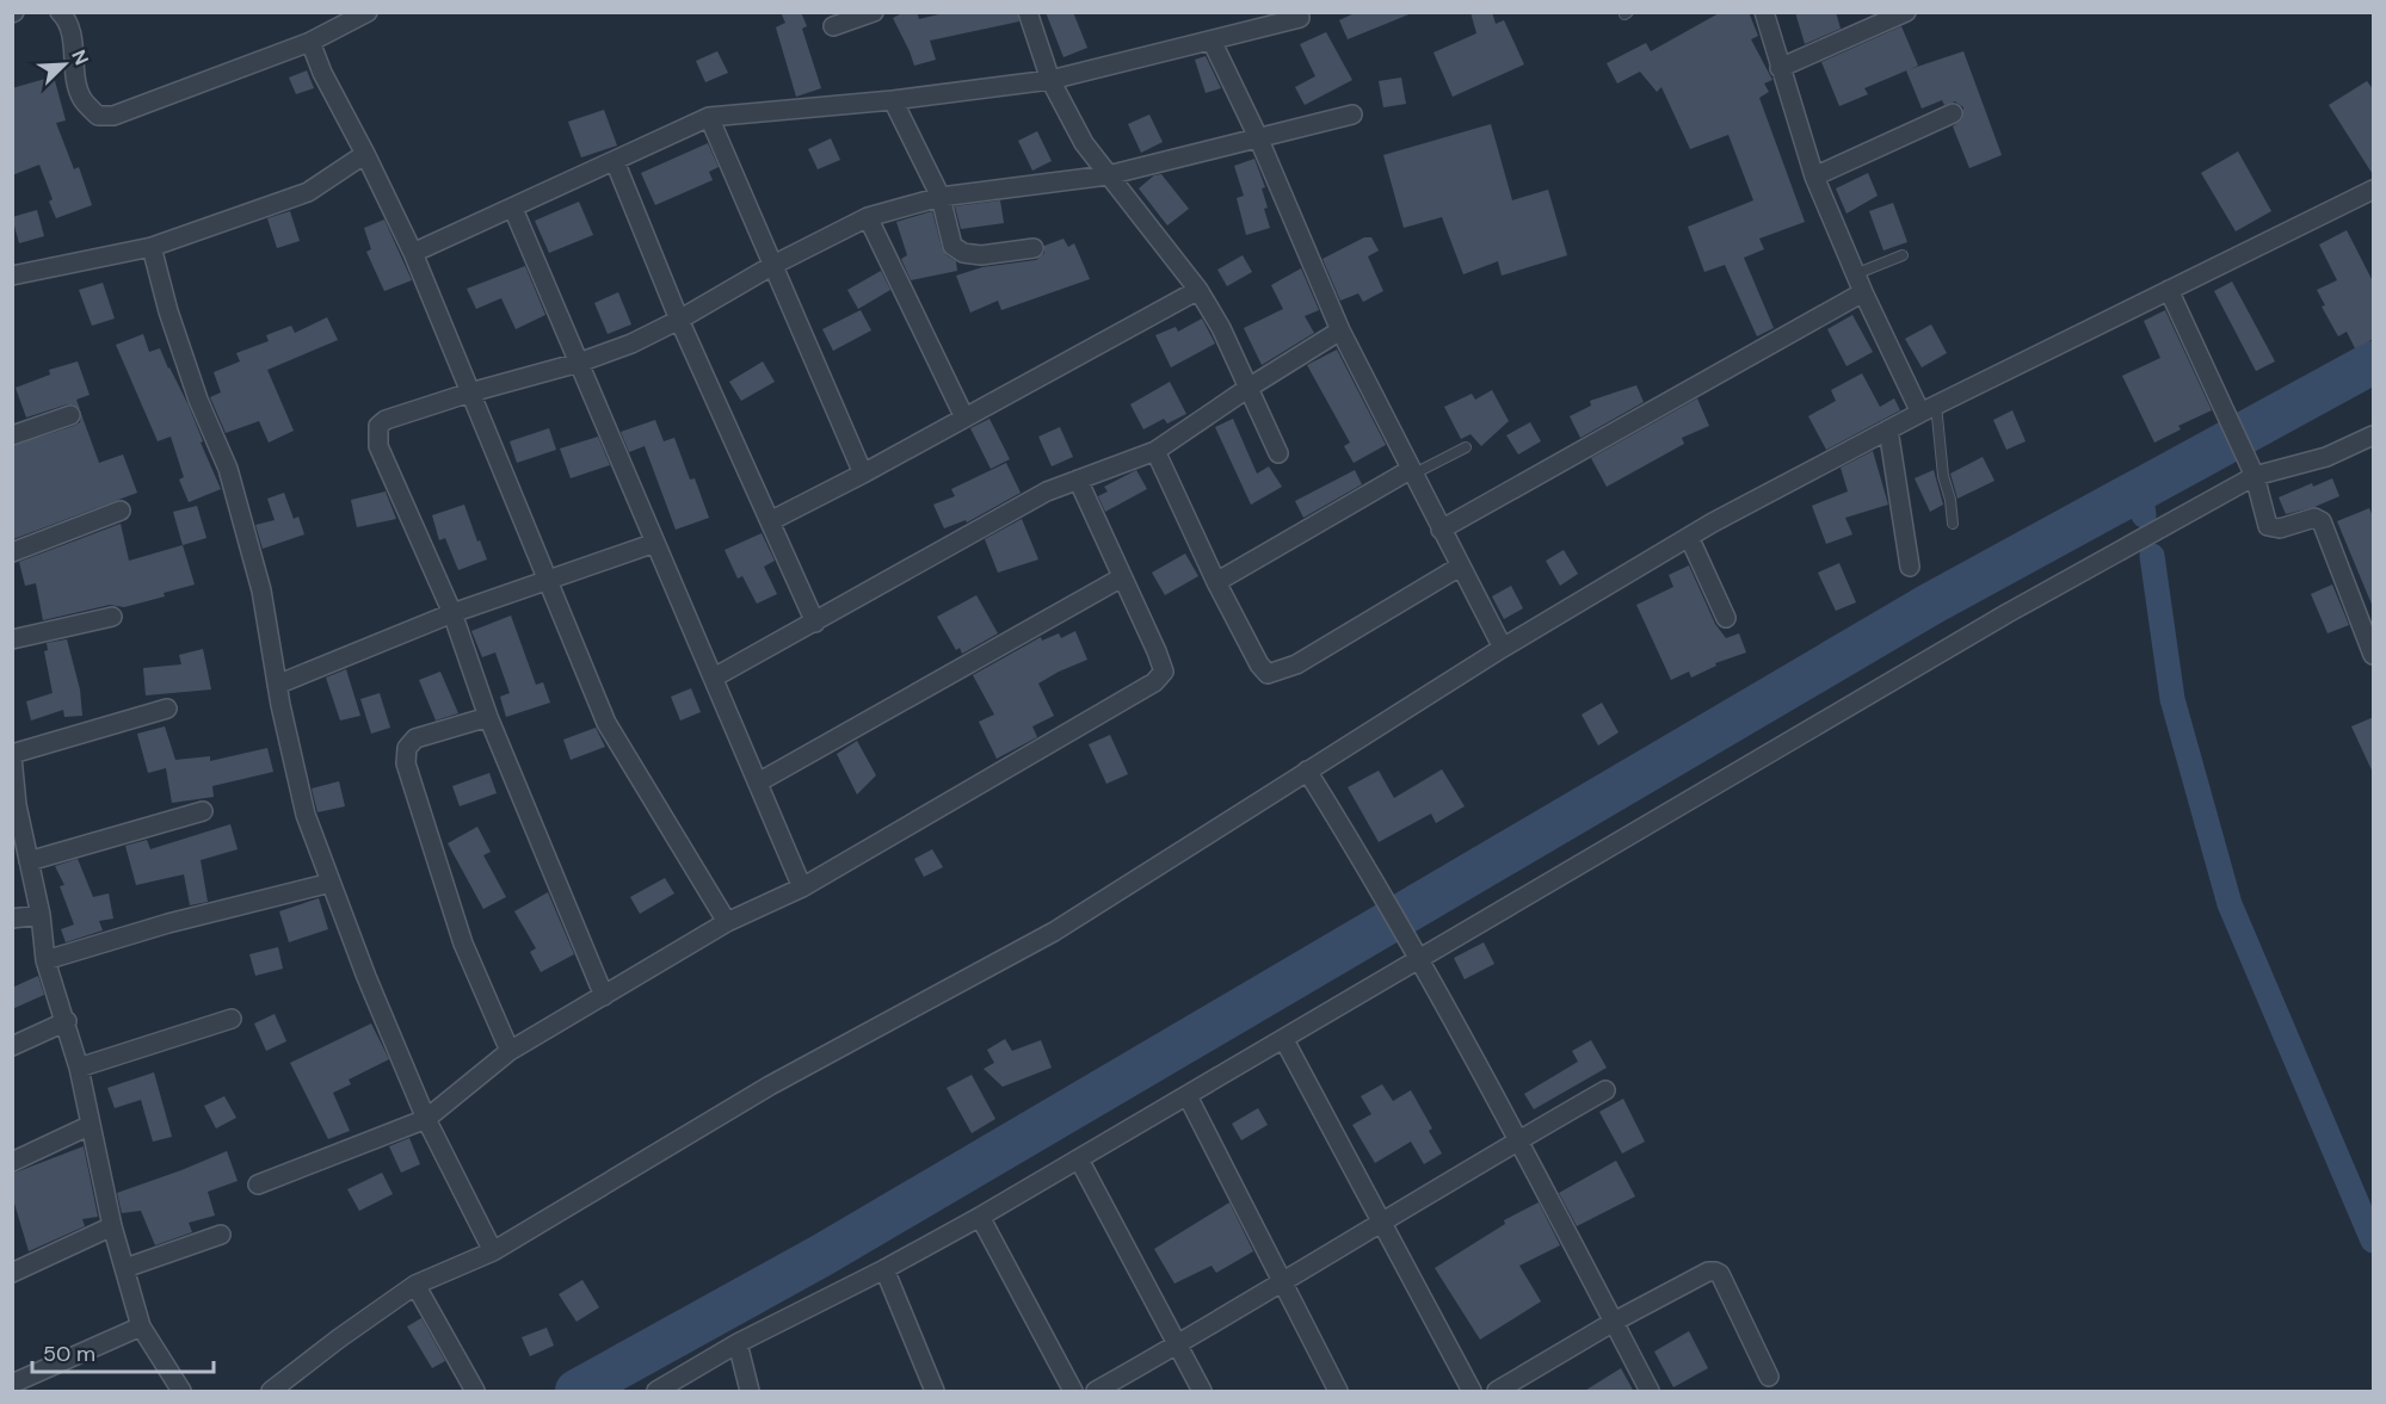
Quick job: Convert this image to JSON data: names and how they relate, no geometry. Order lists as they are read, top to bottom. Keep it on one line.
{"scale_bar":"50 m","north":"top right"}
